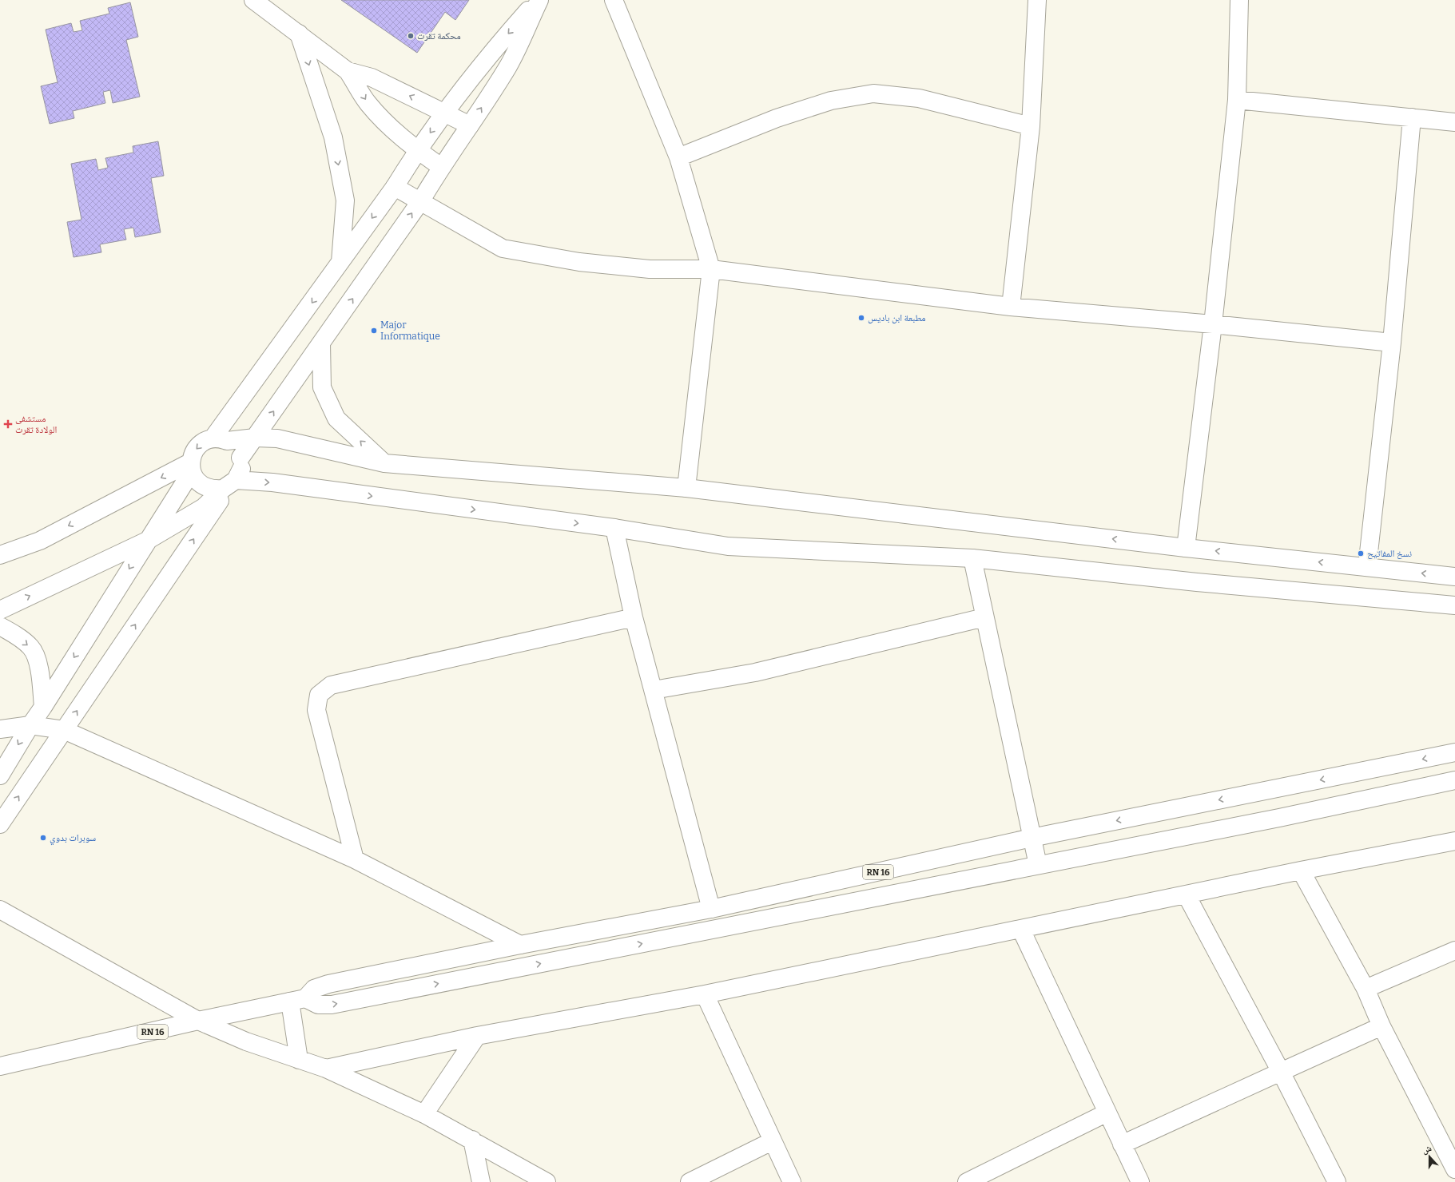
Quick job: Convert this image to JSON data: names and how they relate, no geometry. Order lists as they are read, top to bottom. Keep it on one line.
{"streets":{"street":["RN 16"]},"places":{"other":["محكمة تقرت","مطبعة ابن باديس","Major Informatique","نسخ المفاتيح","سوبرات بدوي"],"health":["مستشفى الولادة تقرت"]},"north":"top"}
